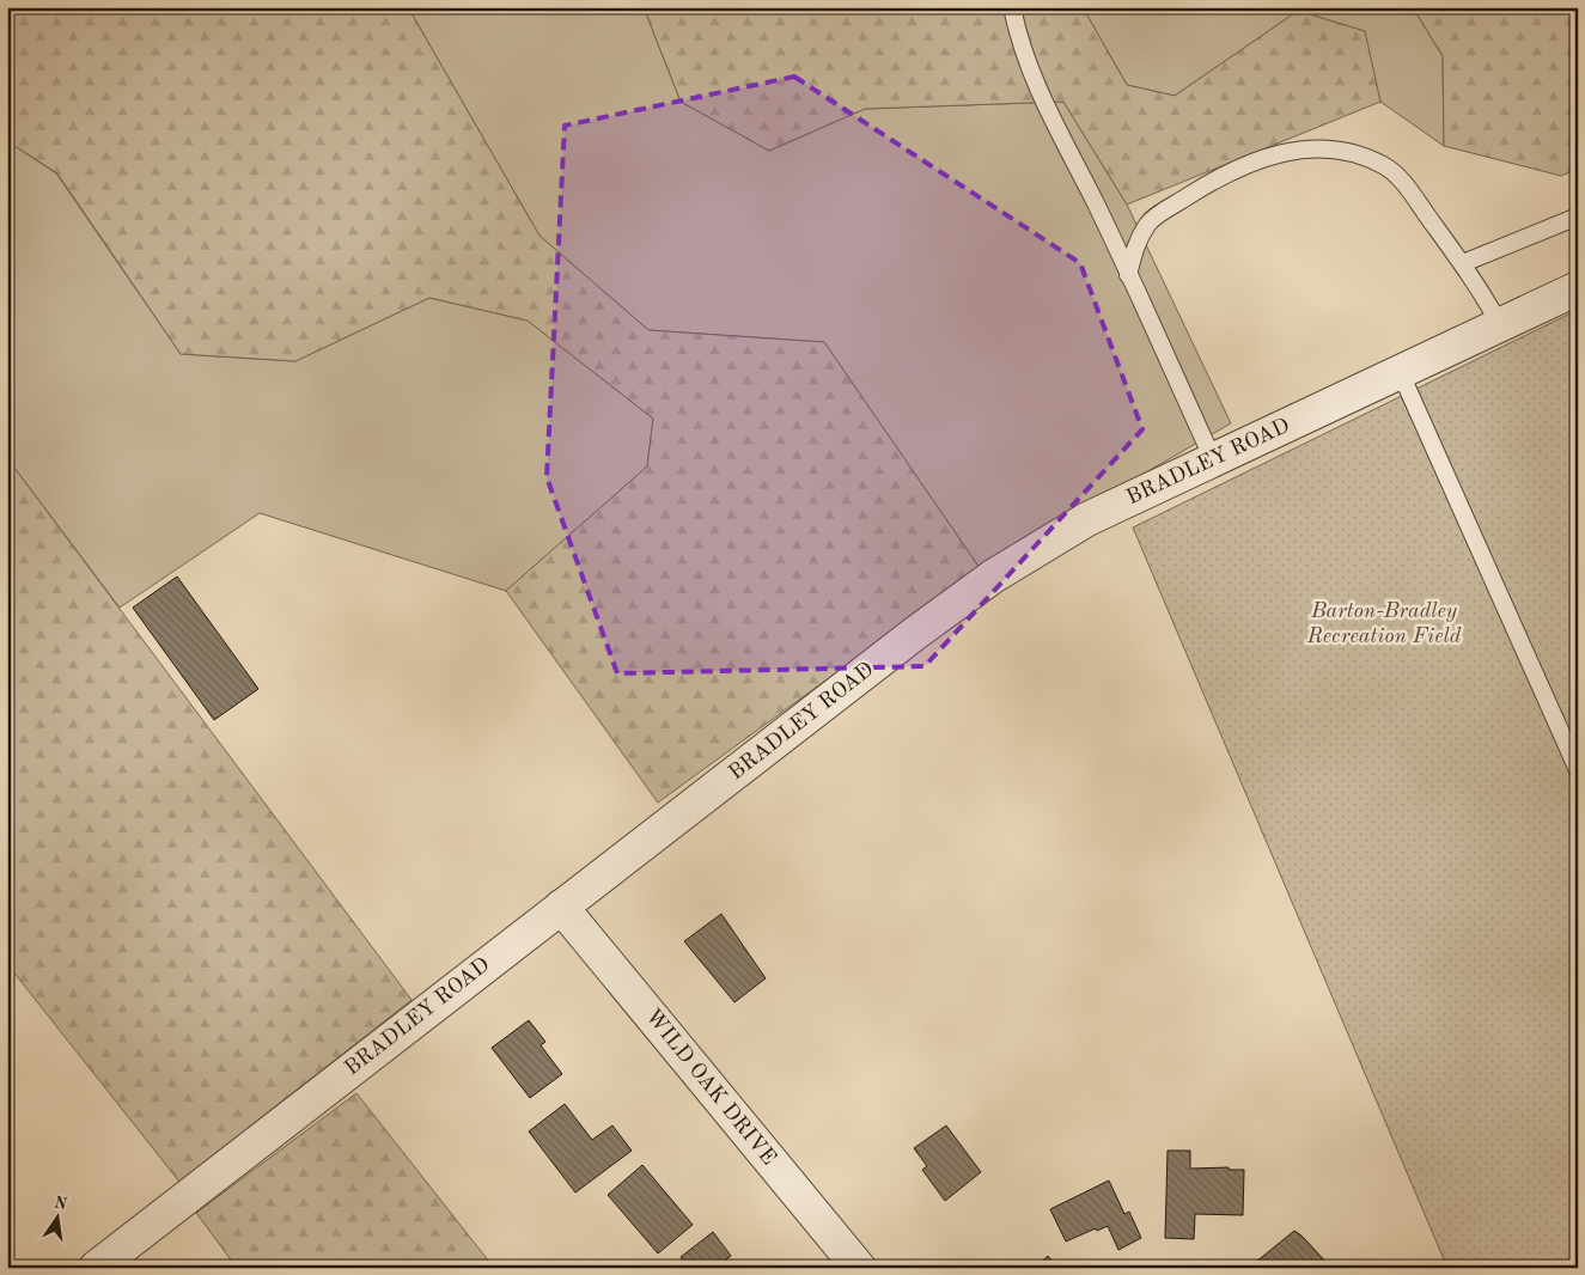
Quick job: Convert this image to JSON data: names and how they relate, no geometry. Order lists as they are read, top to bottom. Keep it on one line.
{"streets":{"street":["BRADLEY ROAD","WILD OAK DRIVE"]},"crossings":[["BRADLEY ROAD","WILD OAK DRIVE"]],"parks":["Barton-Bradley Recreation Field"],"north":"top"}
